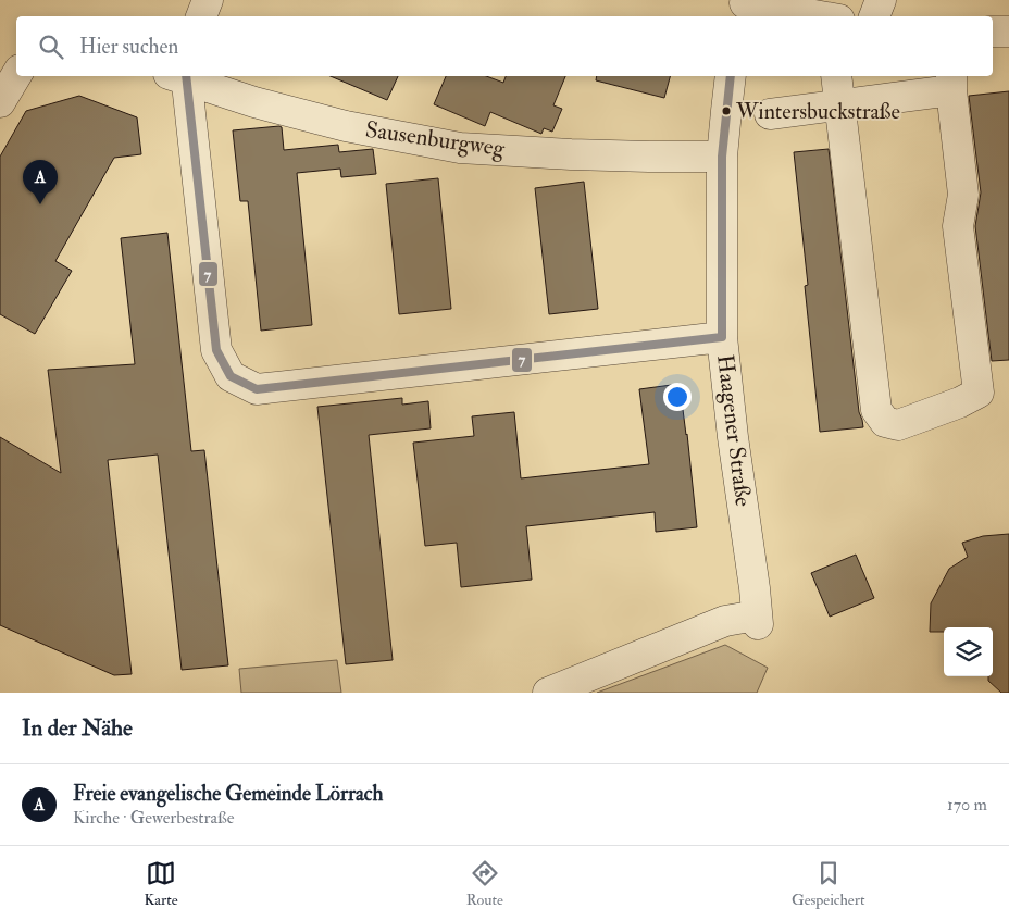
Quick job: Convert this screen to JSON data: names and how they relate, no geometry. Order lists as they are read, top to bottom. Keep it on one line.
{"streets":{"street":["Sausenburgweg","Haagener Straße"]},"crossings":[["Sausenburgweg","Haagener Straße"]],"places":["Wintersbuckstraße"],"lines":["transit line 7"],"page":{"search":"Hier suchen","pins":"A","heading":"In der Nähe","list":[{"mark":"A","name":"Freie evangelische Gemeinde Lörrach","note":"Kirche · Gewerbestraße","value":"170 m"}],"nav":["Karte","Route","Gespeichert"]}}
